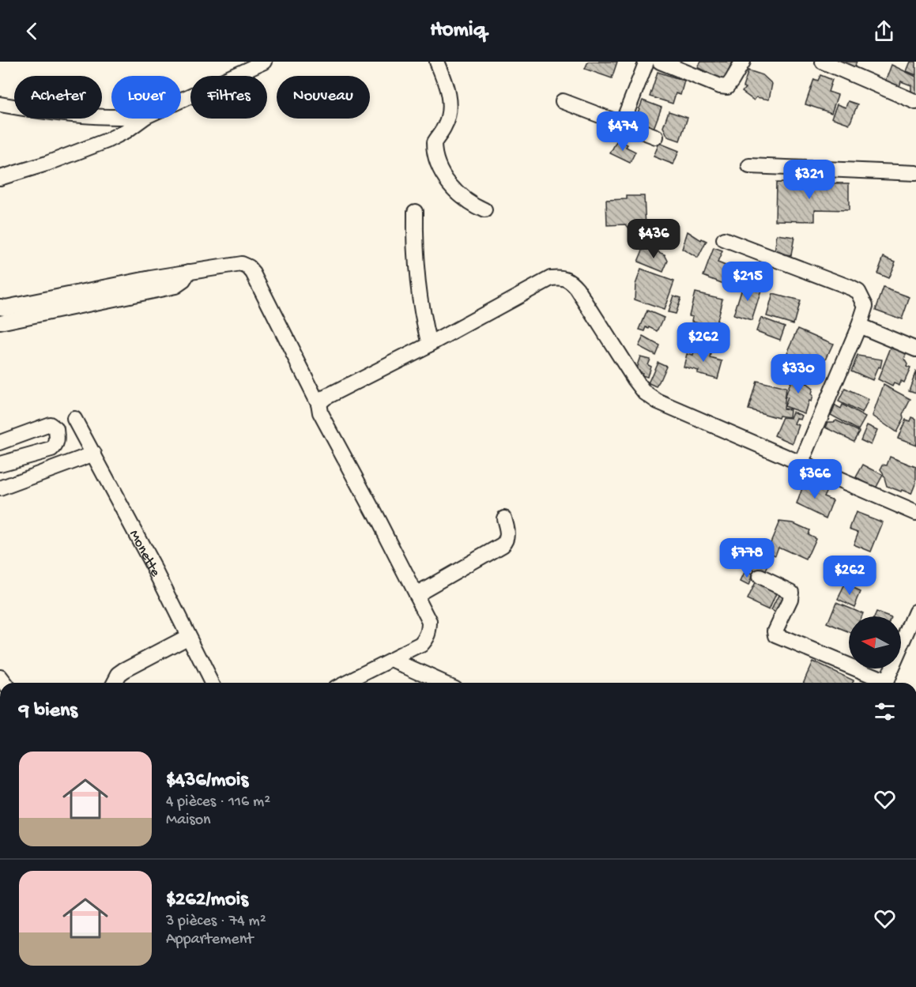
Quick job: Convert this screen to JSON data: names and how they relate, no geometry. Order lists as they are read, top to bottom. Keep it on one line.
{"streets":{"street":["Monette"]},"north":"left","page":{"header":"Homiq","chip":["Acheter","Louer","Filtres","Nouveau"],"price":["$474","$321","$436","$215","$262","$330","$366","$778","$262"],"heading":"9 biens","list":[{"name":"$436/mois","note":"4 pièces · 116 m² · Maison"},{"name":"$262/mois","note":"3 pièces · 74 m² · Appartement"}]}}
